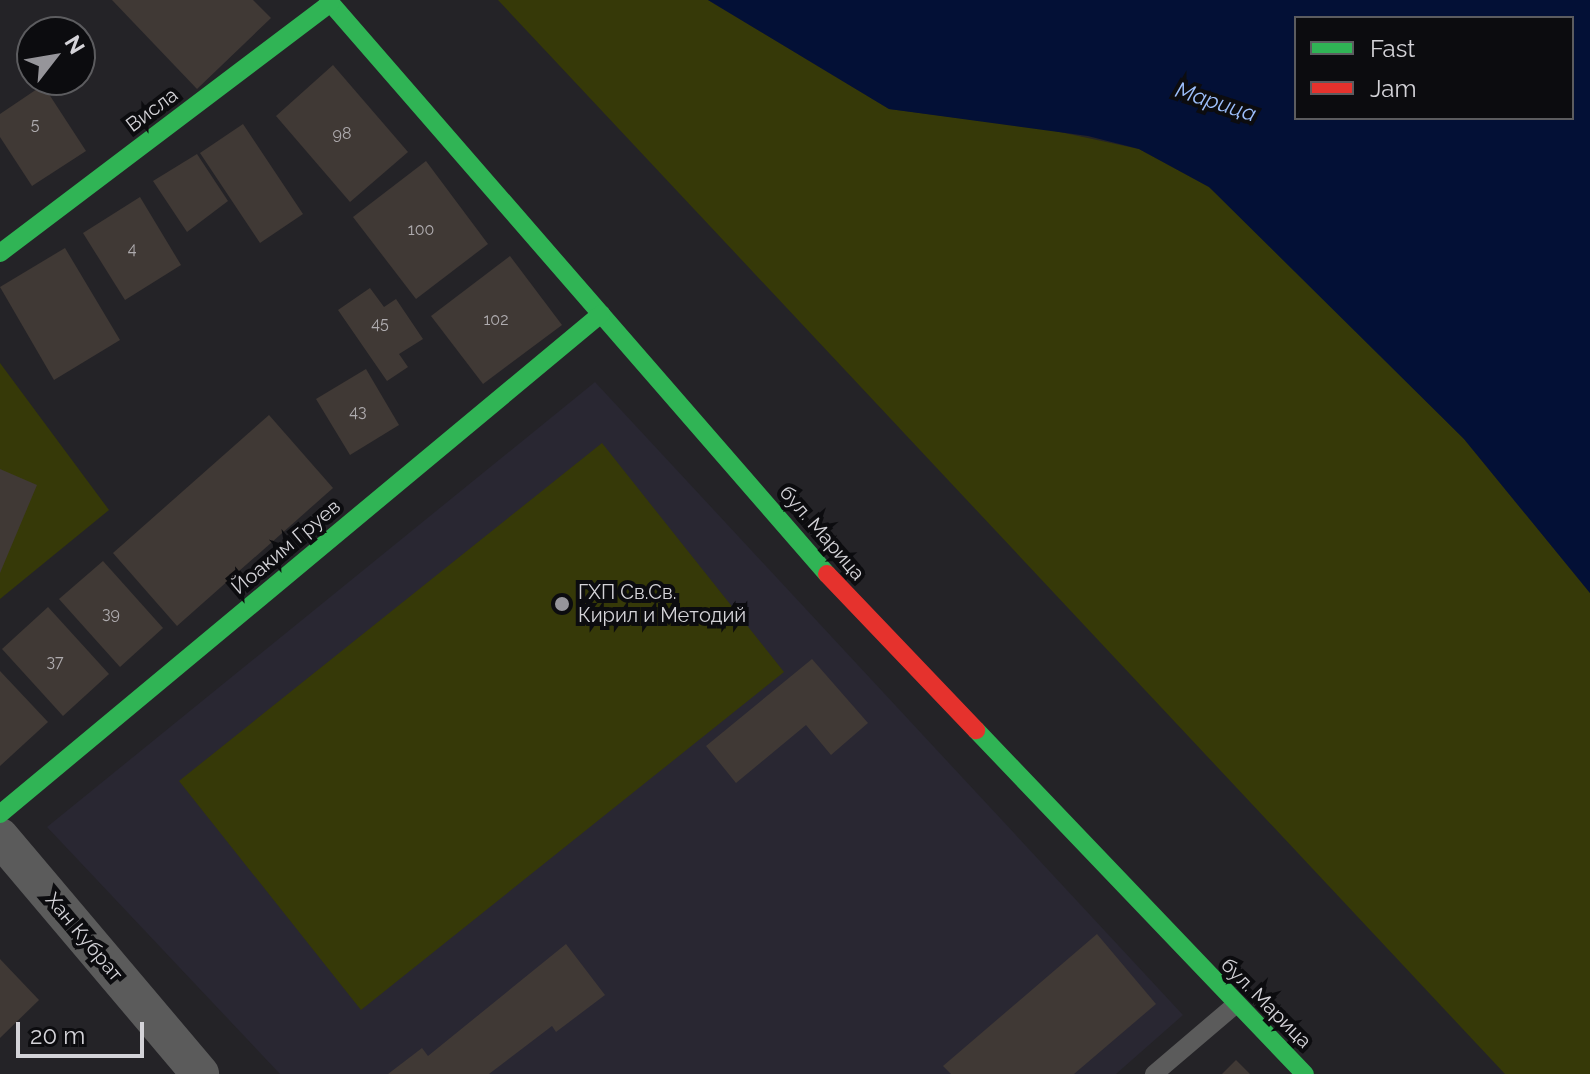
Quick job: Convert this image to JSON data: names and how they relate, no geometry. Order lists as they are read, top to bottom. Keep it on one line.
{"streets":{"street":["Висла","бул. Марица","Йоаким Груев","Хан Кубрат"]},"crossings":[["Висла","бул. Марица"],["бул. Марица","Йоаким Груев"]],"water":["Марица"],"places":["ГХП Св.Св. Кирил и Методий"],"house_numbers":["5","98","100","4","102","45","43","39","37"],"legend":["Fast","Jam"],"scale_bar":"20 m","north":"top right"}
